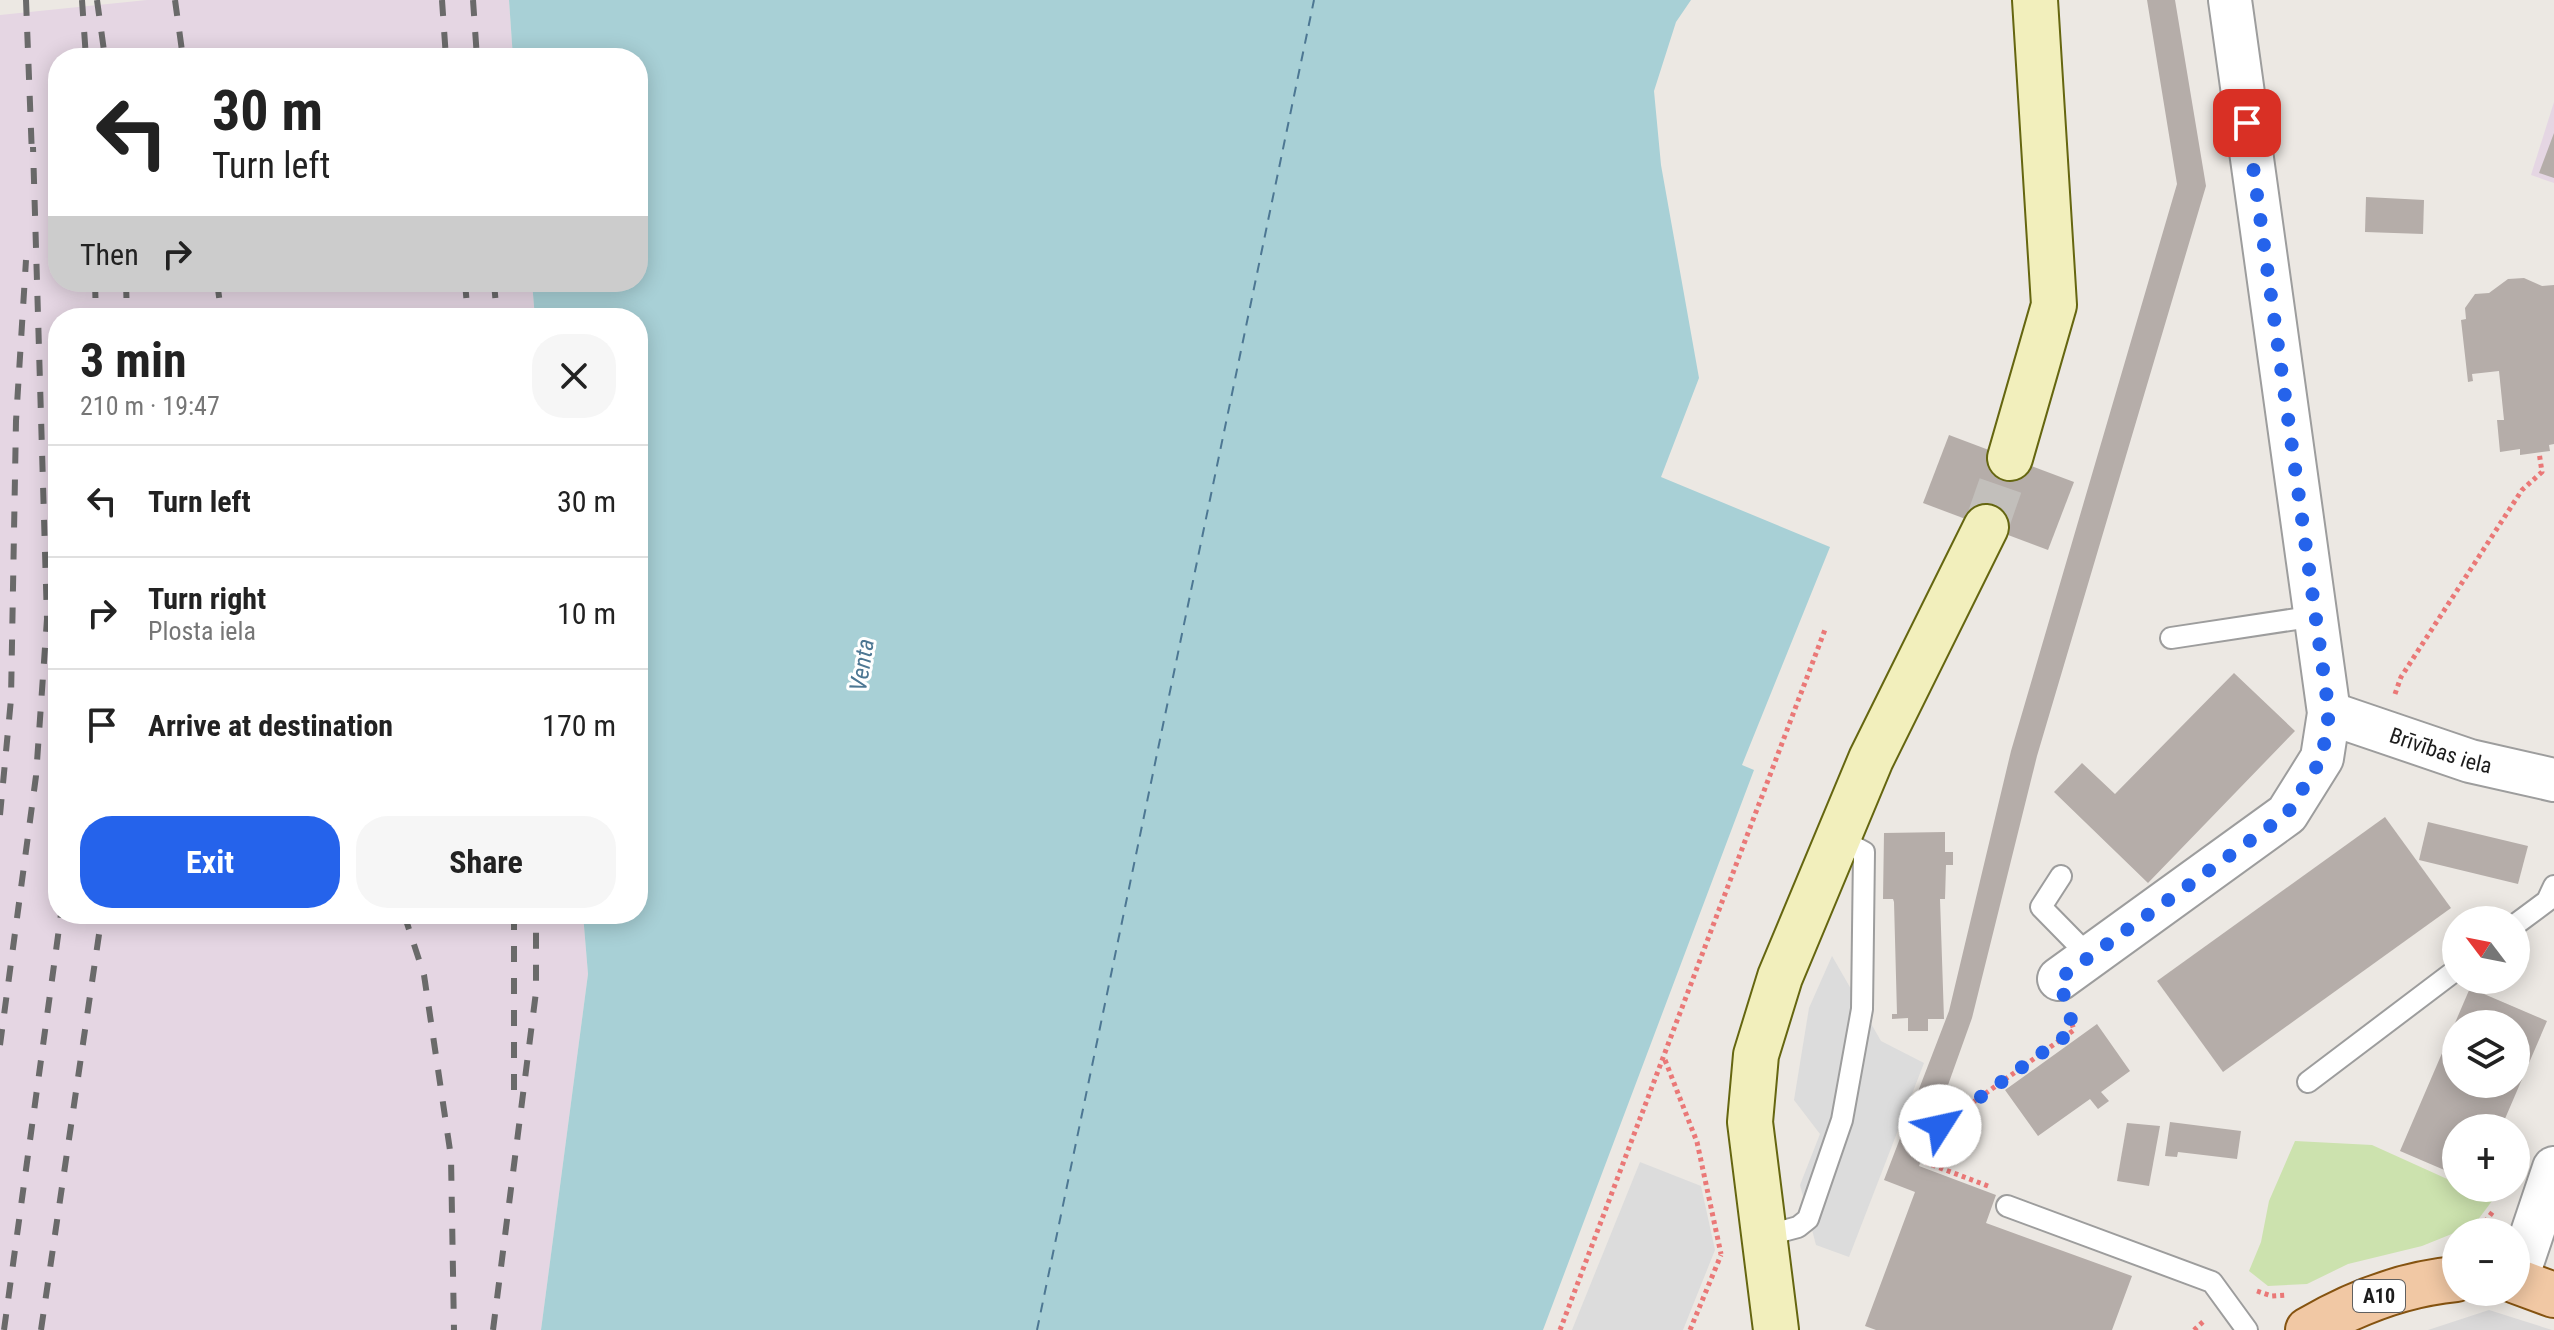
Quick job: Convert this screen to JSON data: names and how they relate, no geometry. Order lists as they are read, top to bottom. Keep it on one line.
{"streets":{"main road":["A10"],"street":["Brīvības iela"]},"water":["Venta"],"north":"top left","page":{"turn":["30 m","Turn left"],"then":"Then","heading":["3 min","210 m · 19:47"],"list":[{"name":"Turn left","value":"30 m"},{"name":"Turn right","note":"Plosta iela","value":"10 m"},{"name":"Arrive at destination","value":"170 m"}],"buttons":["Exit","Share"],"map_buttons":["+","−"]}}
